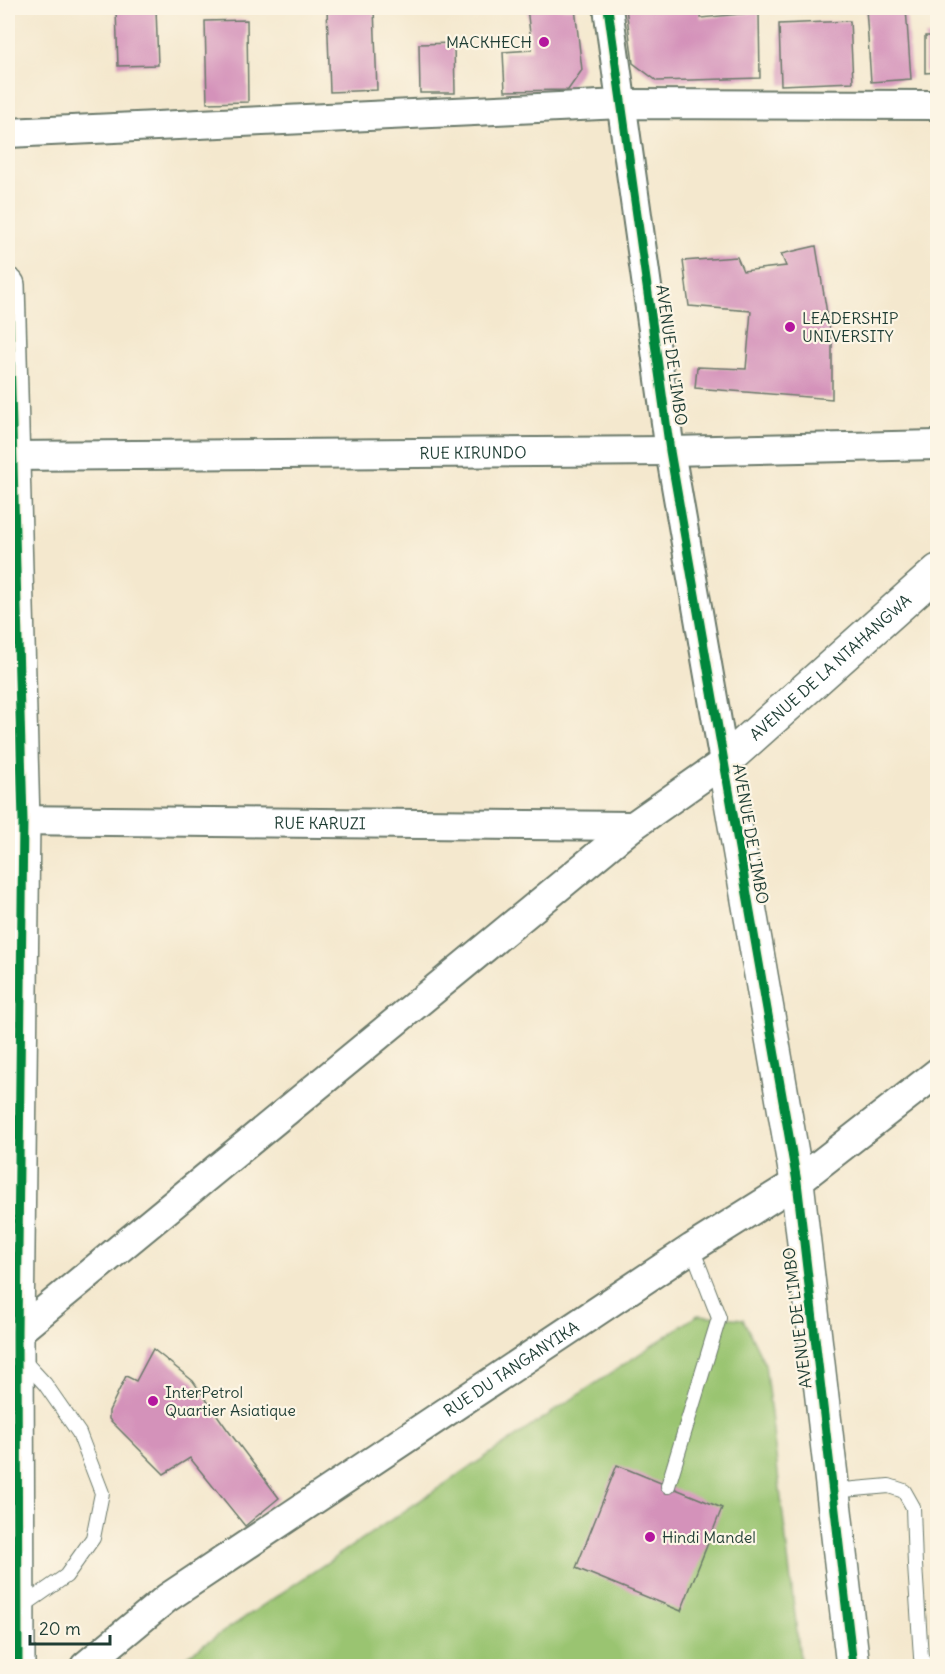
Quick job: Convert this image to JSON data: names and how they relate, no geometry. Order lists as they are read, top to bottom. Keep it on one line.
{"streets":{"street":["AVENUE DE L'IMBO","RUE KIRUNDO","AVENUE DE LA NTAHANGWA","RUE KARUZI","RUE DU TANGANYIKA"]},"crossings":[["AVENUE DE L'IMBO","RUE KIRUNDO"],["AVENUE DE L'IMBO","AVENUE DE LA NTAHANGWA"],["AVENUE DE L'IMBO","RUE DU TANGANYIKA"]],"places":["MACKHECH","LEADERSHIP UNIVERSITY","InterPetrol Quartier Asiatique","Hindi Mandel"],"scale_bar":"20 m"}
